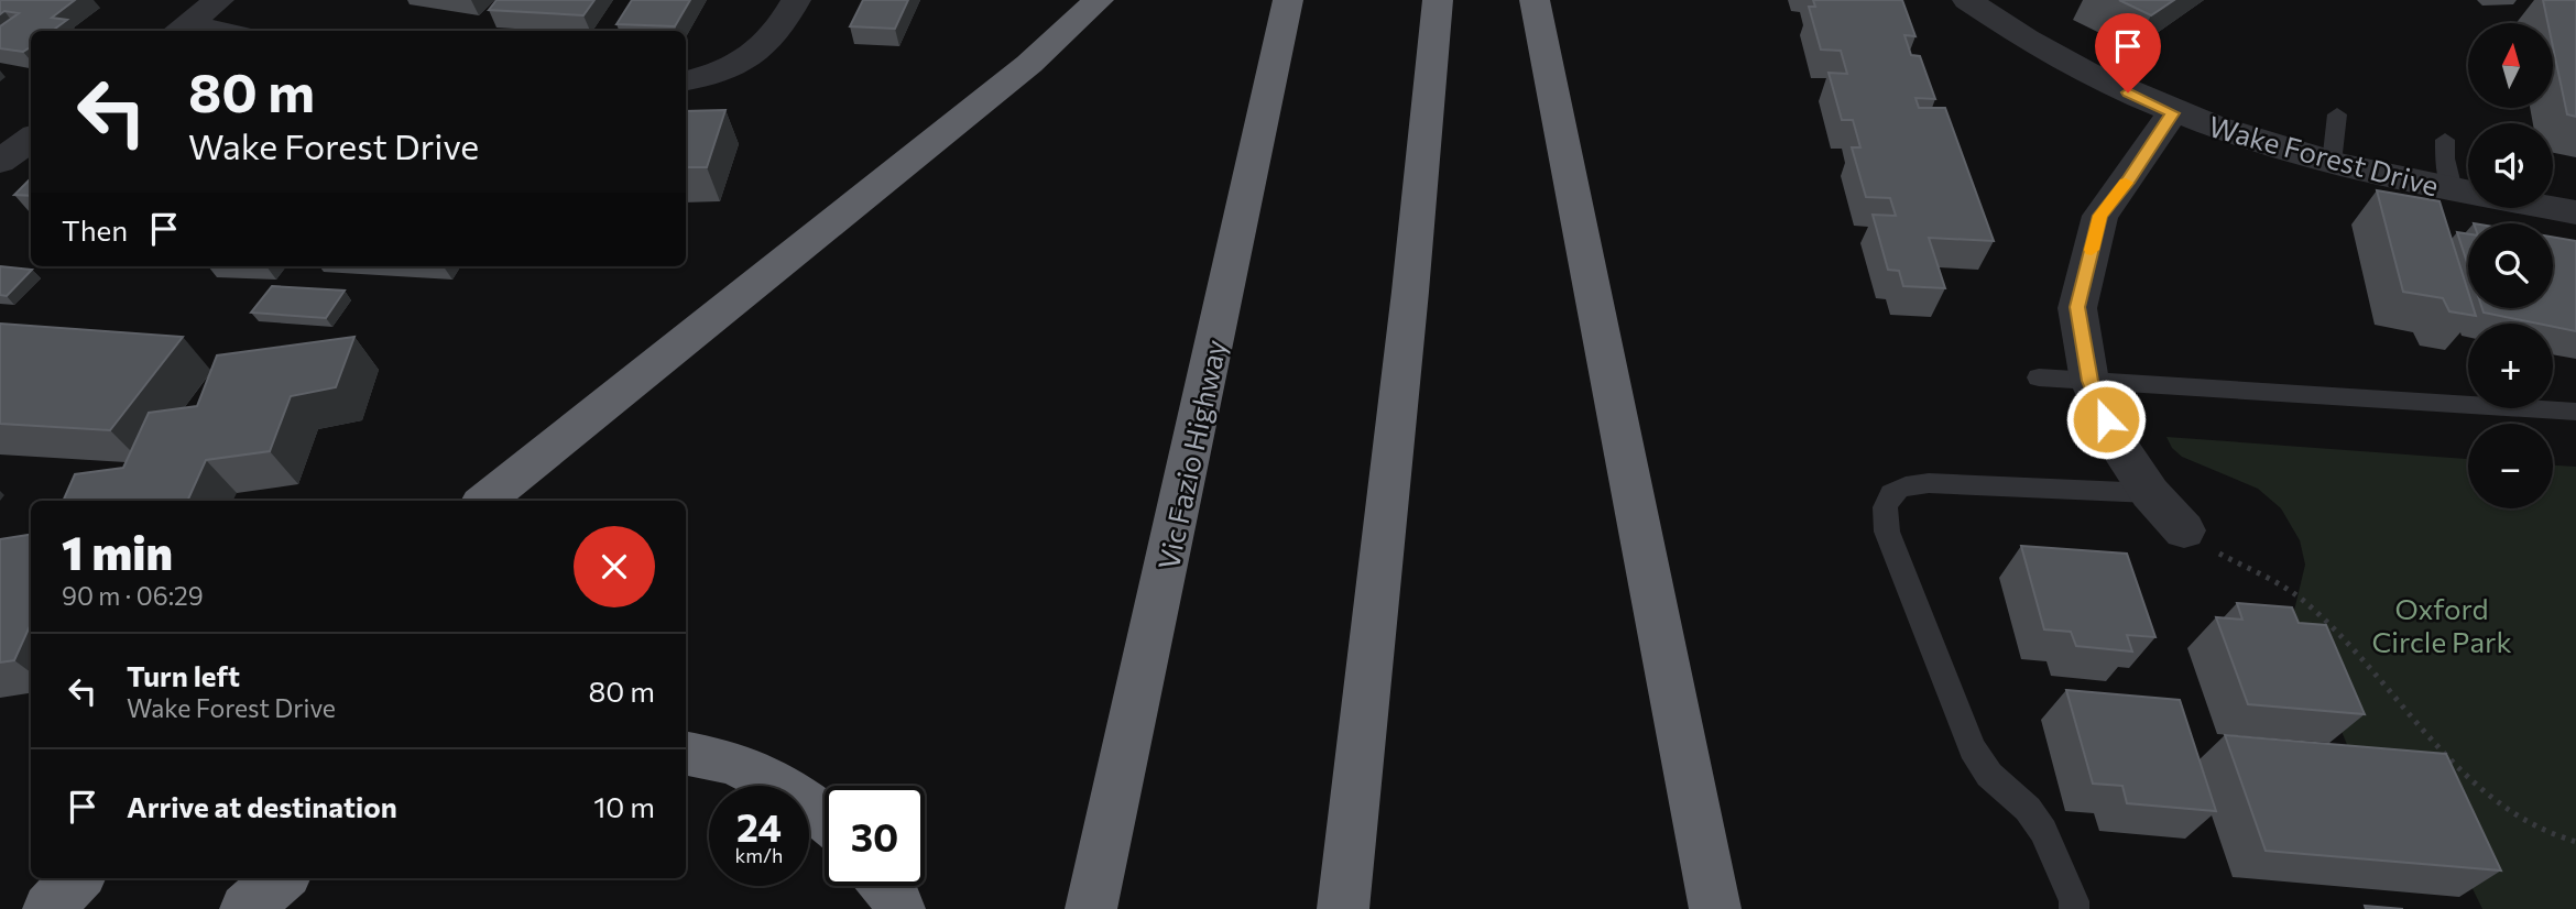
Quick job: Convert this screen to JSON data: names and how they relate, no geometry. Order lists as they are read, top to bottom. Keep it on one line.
{"streets":{"highway":["Vic Fazio Highway"],"street":["Wake Forest Drive"]},"parks":["Oxford Circle Park"],"north":"top","page":{"map_buttons":["+","−"],"turn":["80 m","Wake Forest Drive"],"then":"Then","heading":["1 min","90 m · 06:29"],"list":[{"name":"Turn left","note":"Wake Forest Drive","value":"80 m"},{"name":"Arrive at destination","value":"10 m"}],"speed":"24 km/h","limit":"30"}}
